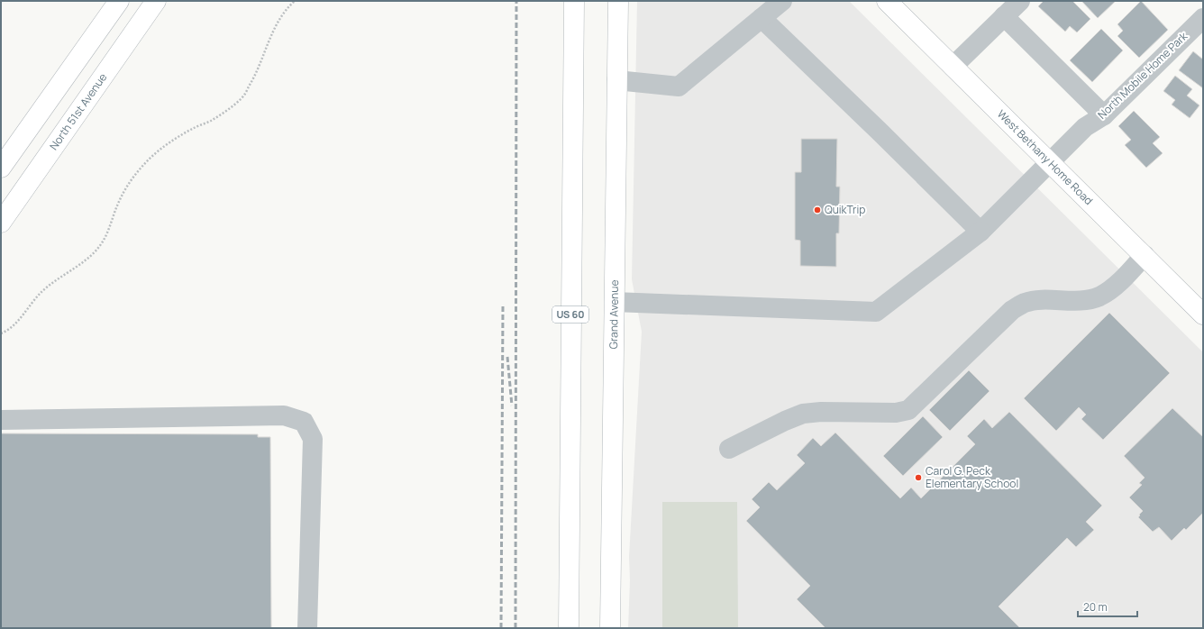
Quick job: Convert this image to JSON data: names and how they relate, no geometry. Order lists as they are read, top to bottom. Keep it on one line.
{"streets":{"main road":["North 51st Avenue","West Bethany Home Road","US 60","Grand Avenue"],"lane":["North Mobile Home Park"]},"crossings":[["North Mobile Home Park","West Bethany Home Road"],["North Mobile Home Park","Grand Avenue"]],"places":["QuikTrip","Carol G. Peck Elementary School"],"scale_bar":"20 m"}
